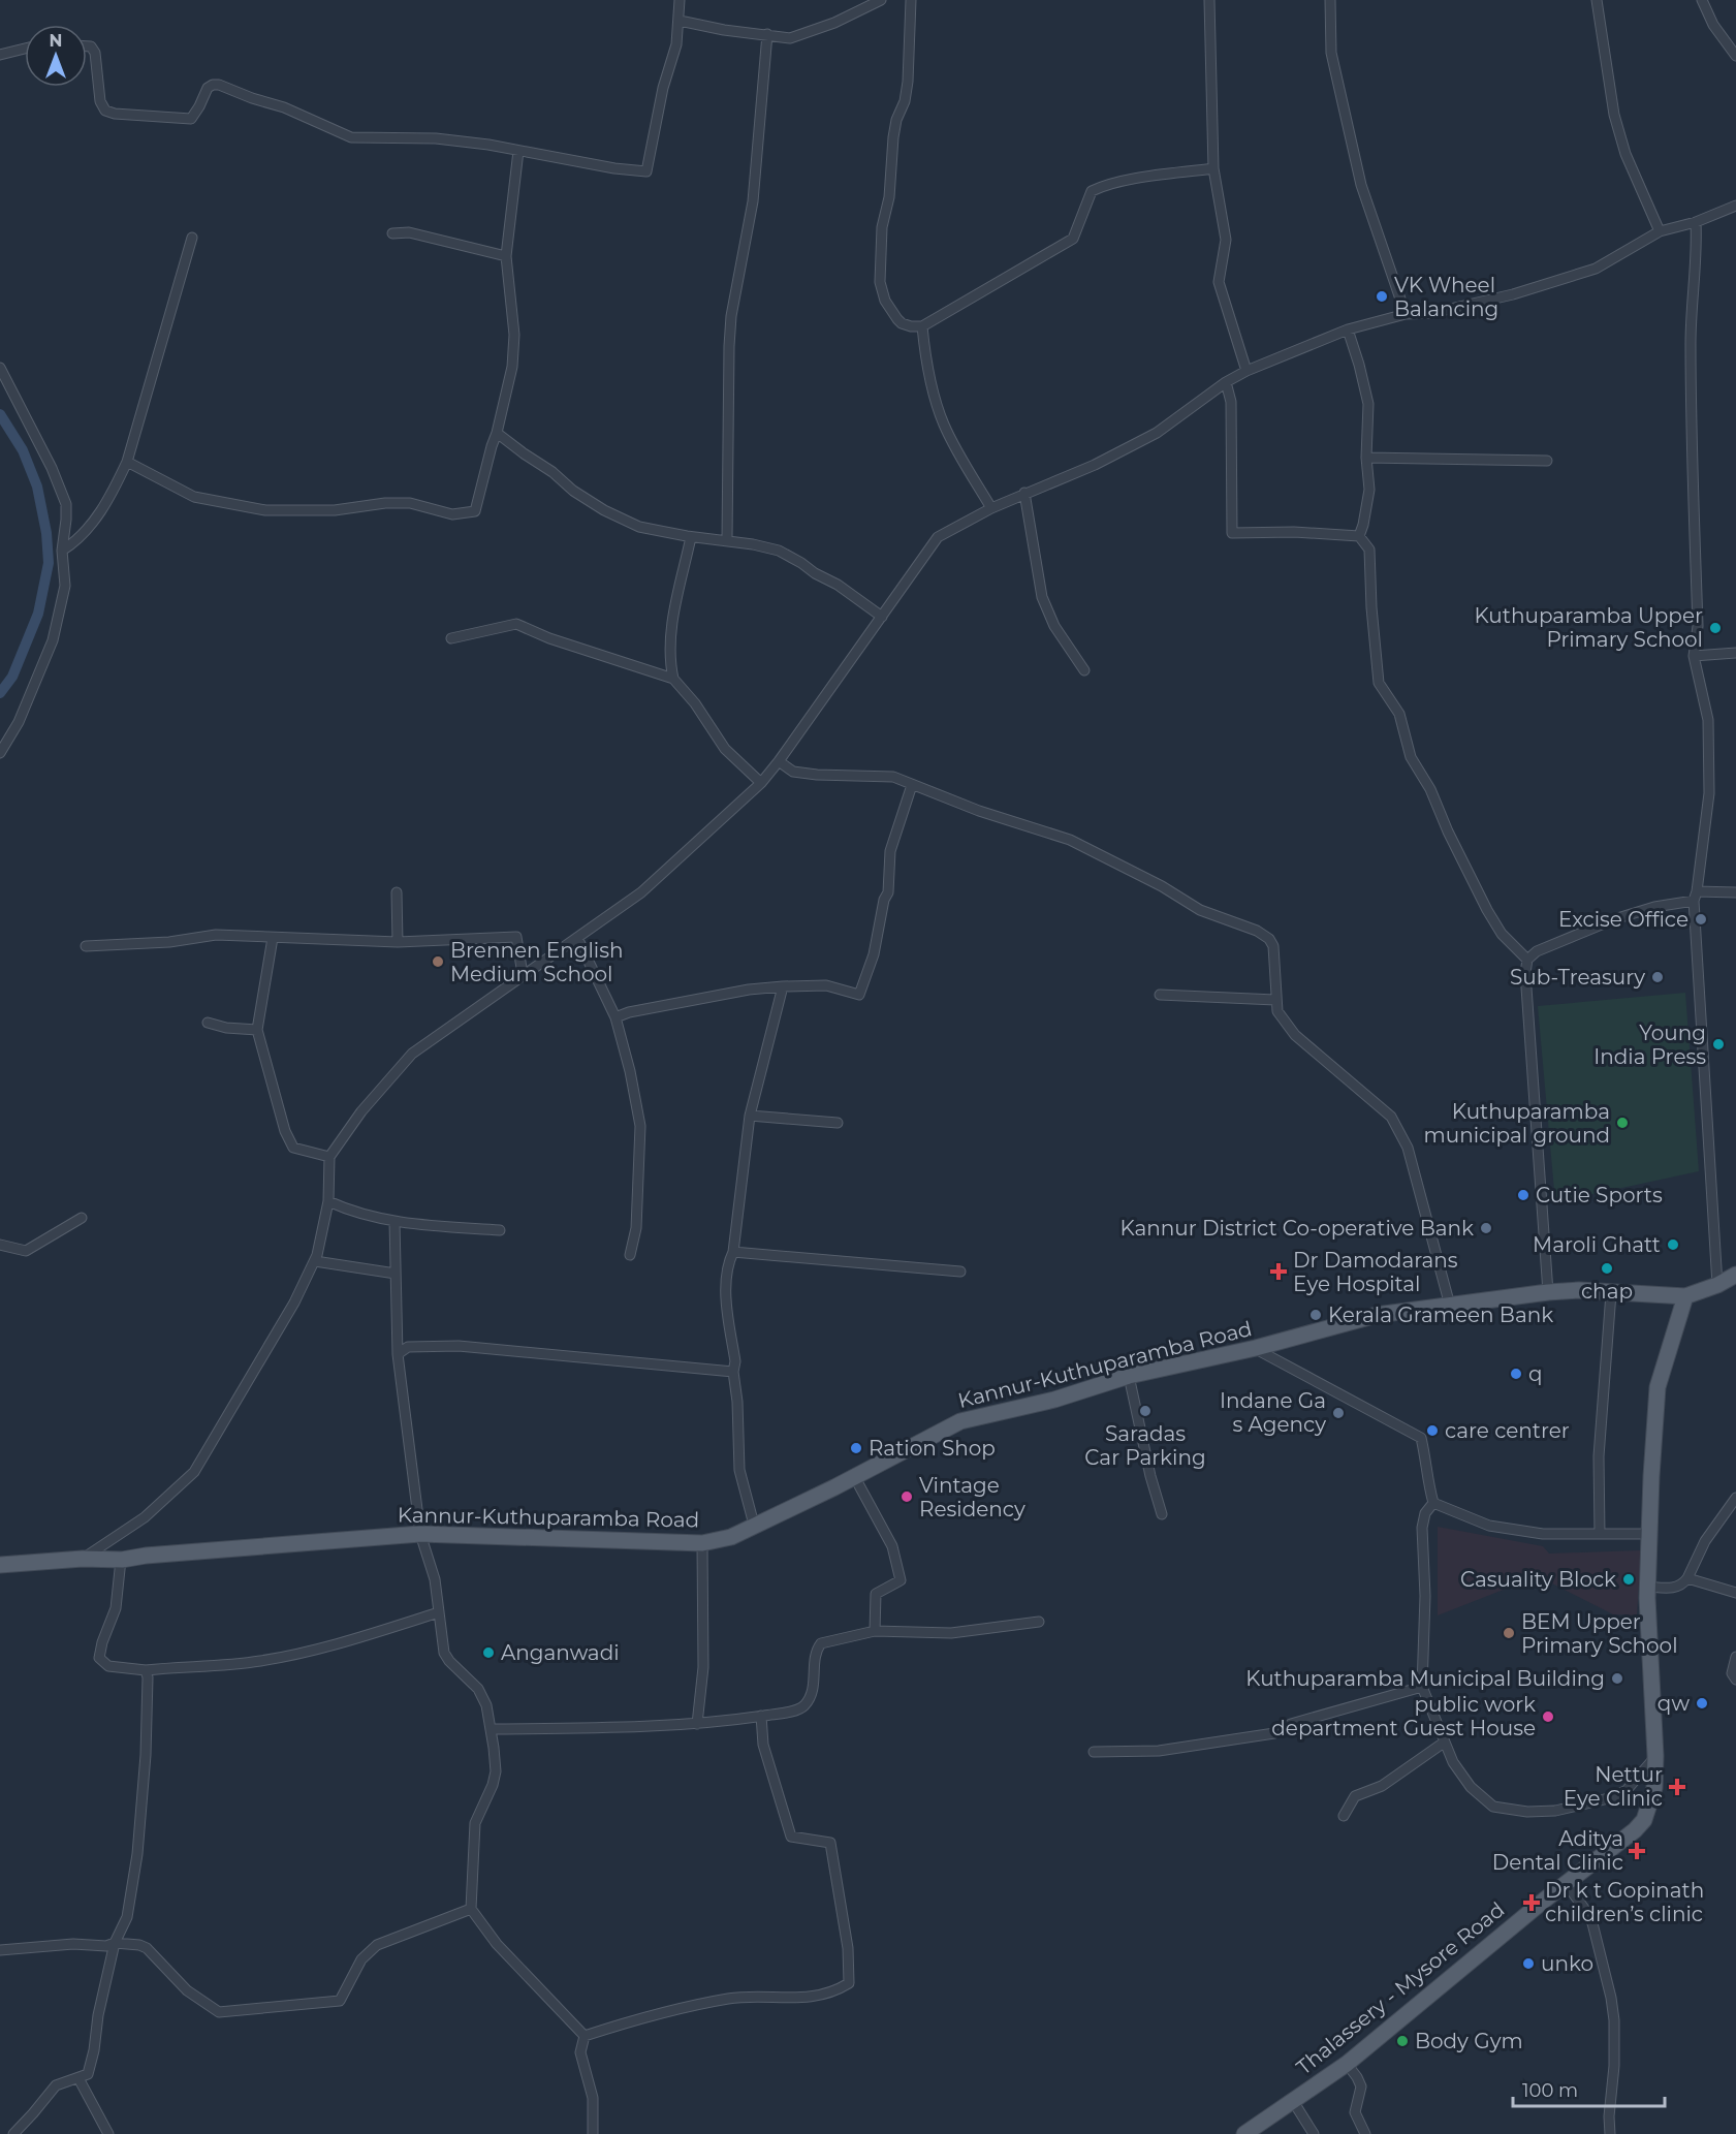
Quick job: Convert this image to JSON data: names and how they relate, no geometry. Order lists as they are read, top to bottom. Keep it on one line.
{"streets":{"main road":["Kannur-Kuthuparamba Road","Thalassery - Mysore Road"]},"crossings":[["Kannur-Kuthuparamba Road","Thalassery - Mysore Road"]],"places":{"other":["VK Wheel Balancing","Kuthuparamba Upper Primary School","Excise Office","Brennen English Medium School","Sub-Treasury","Young India Press","Kuthuparamba municipal ground","Cutie Sports","Kannur District Co-operative Bank","Maroli Ghatt","chap","Kerala Grameen Bank","q","Saradas Car Parking","Indane Ga s Agency","care centrer","Ration Shop","Vintage Residency","Casuality Block","BEM Upper Primary School","Anganwadi","Kuthuparamba Municipal Building","qw","public work department Guest House","unko","Body Gym"],"health":["Dr Damodarans Eye Hospital","Nettur Eye Clinic","Aditya Dental Clinic","Dr k t Gopinath children’s clinic"]},"scale_bar":"100 m","north":"top"}
